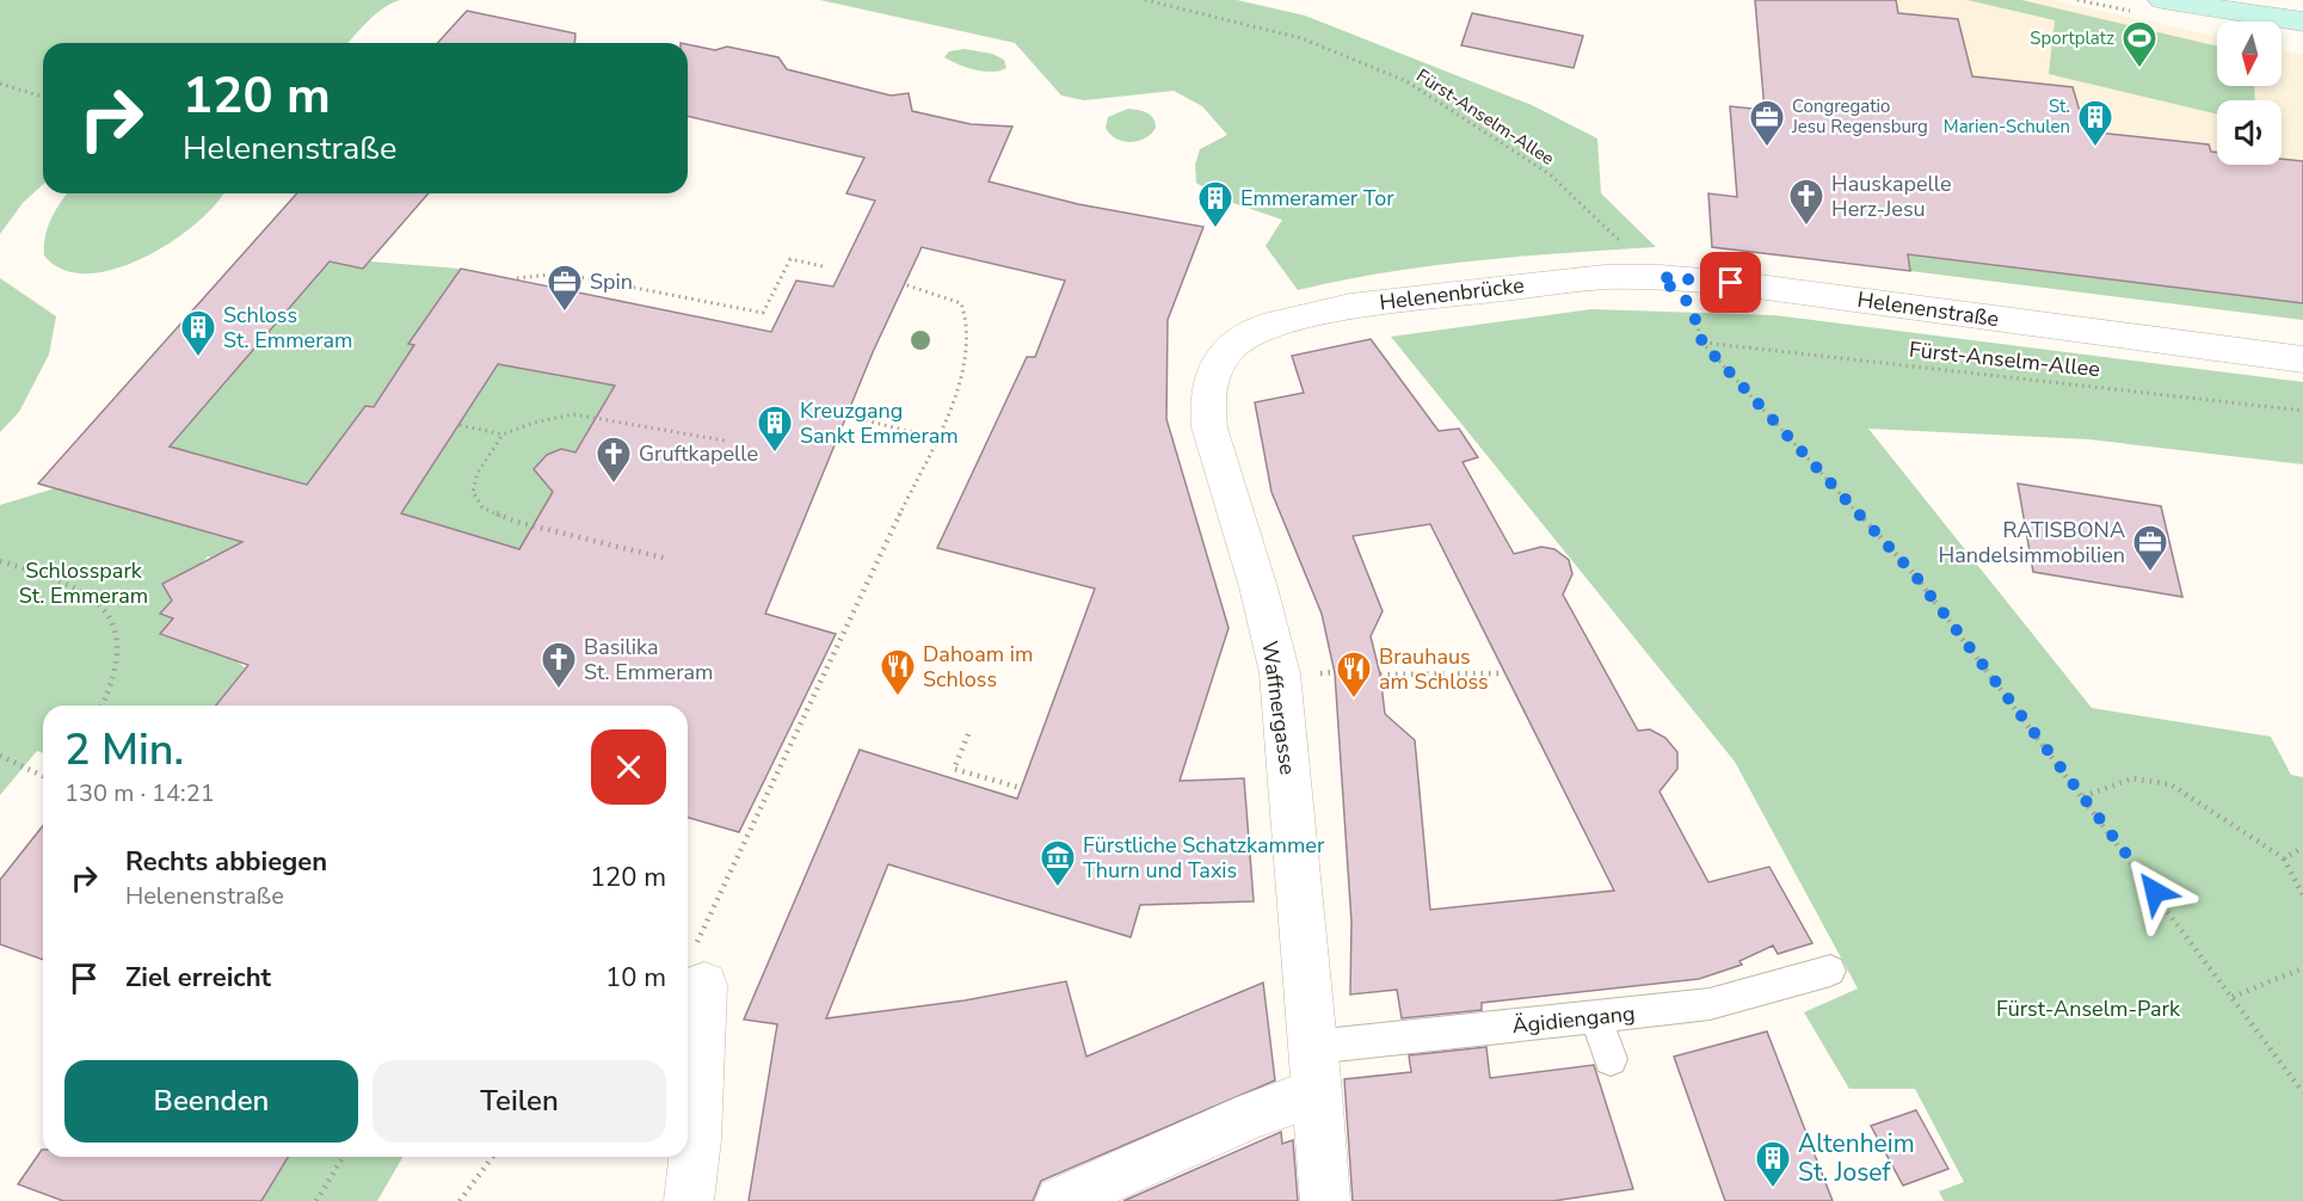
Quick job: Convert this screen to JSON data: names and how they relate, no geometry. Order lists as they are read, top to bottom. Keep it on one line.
{"streets":{"street":["Helenenbrücke","Helenenstraße","Waffnergasse"],"lane":["Ägidiengang"],"path":["Fürst-Anselm-Allee"]},"crossings":[["Fürst-Anselm-Allee","Helenenstraße"],["Helenenbrücke","Helenenstraße"],["Helenenbrücke","Waffnergasse"],["Waffnergasse","Ägidiengang"]],"parks":["Schlosspark St. Emmeram","Fürst-Anselm-Park"],"places":{"sports":["Sportplatz"],"office":["Congregatio Jesu Regensburg","Spin","RATISBONA Handelsimmobilien"],"building":["St. Marien-Schulen","Emmeramer Tor","Schloss St. Emmeram","Kreuzgang Sankt Emmeram","Altenheim St. Josef"],"church":["Hauskapelle Herz-Jesu","Gruftkapelle","Basilika St. Emmeram"],"restaurant":["Dahoam im Schloss","Brauhaus am Schloss"],"museum":["Fürstliche Schatzkammer Thurn und Taxis"]},"north":"bottom","page":{"turn":["120 m","Helenenstraße"],"heading":["2 Min.","130 m · 14:21"],"list":[{"name":"Rechts abbiegen","note":"Helenenstraße","value":"120 m"},{"name":"Ziel erreicht","value":"10 m"}],"buttons":["Beenden","Teilen"]}}
